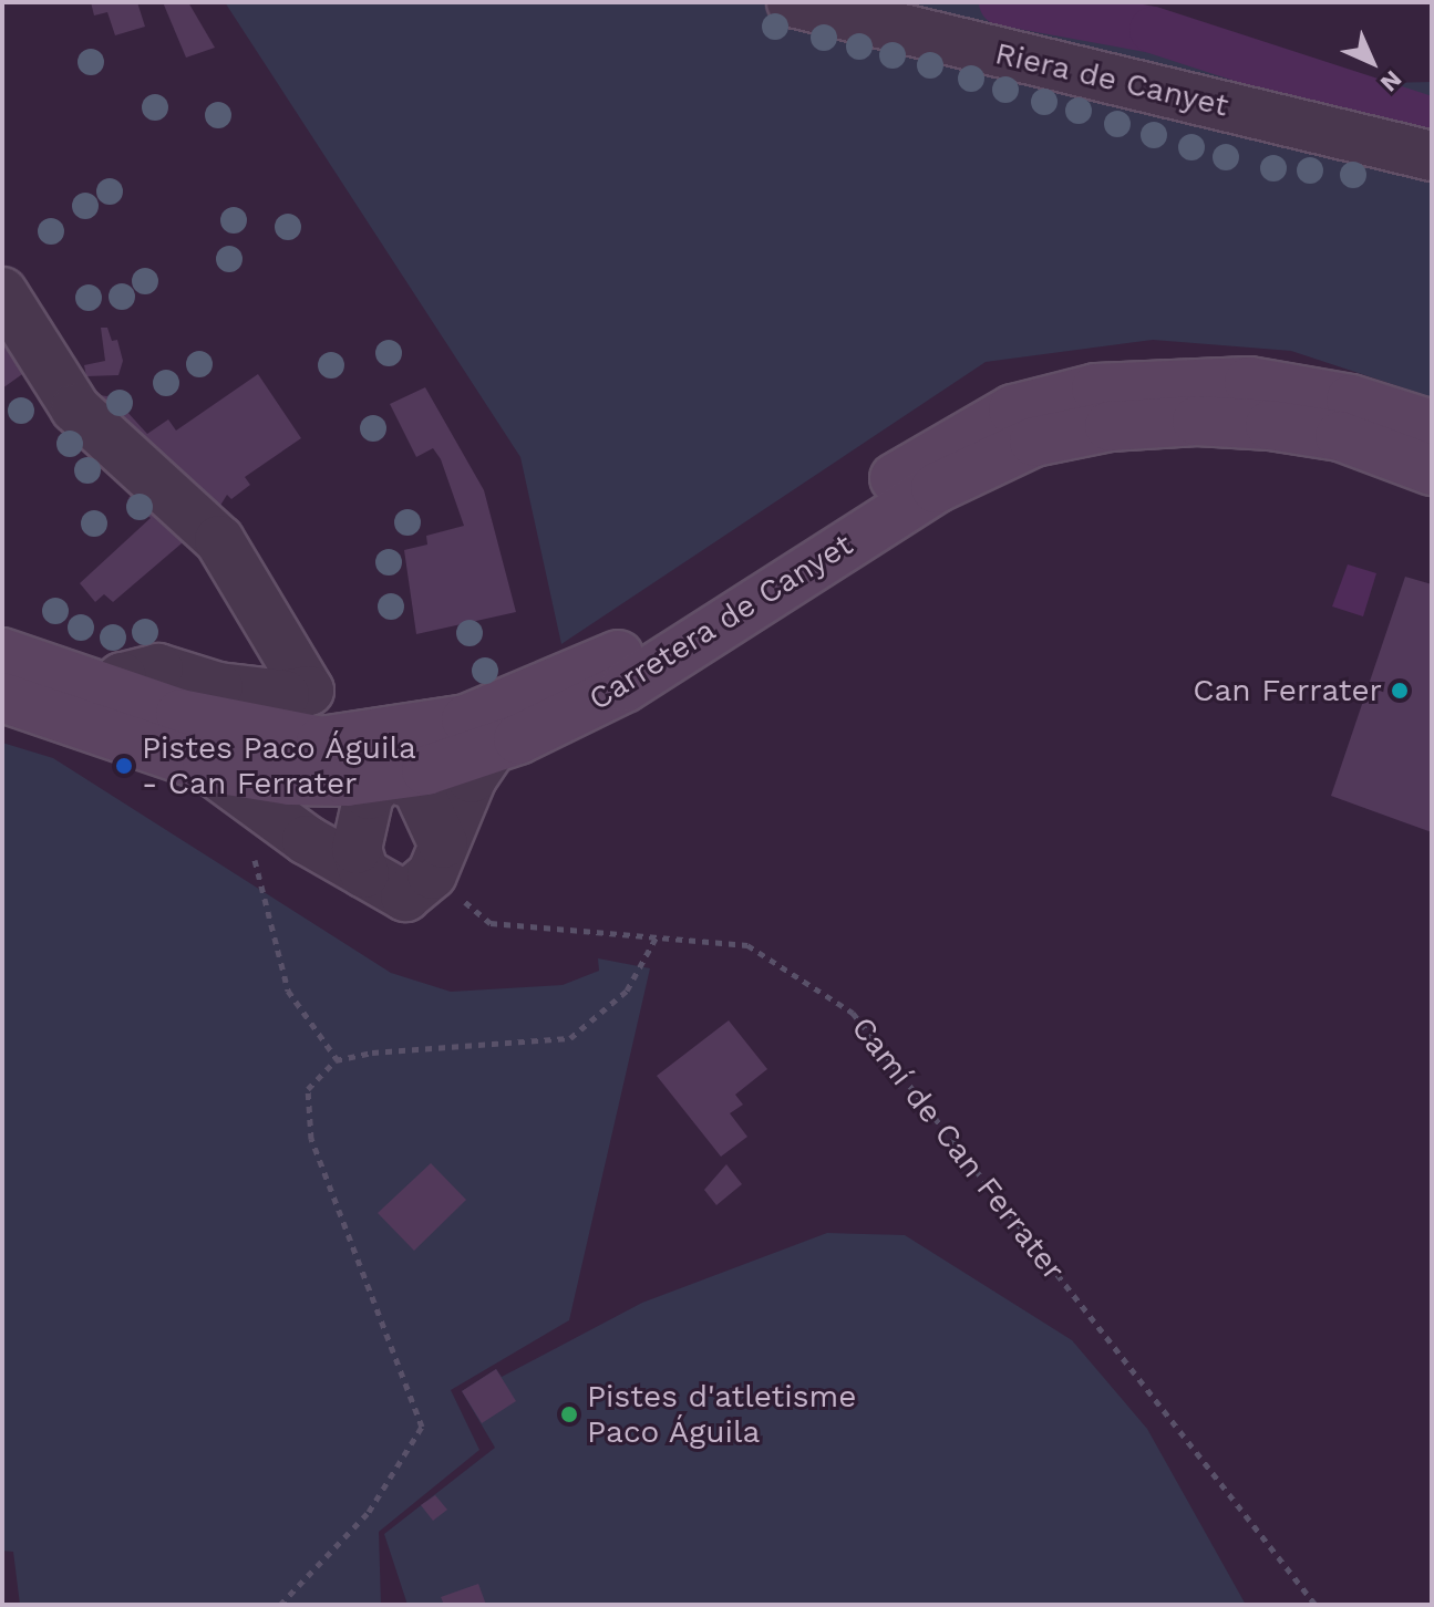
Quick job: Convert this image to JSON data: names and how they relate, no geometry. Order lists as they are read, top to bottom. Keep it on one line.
{"streets":{"street":["Riera de Canyet","Carretera de Canyet"],"path":["Camí de Can Ferrater"]},"places":["Can Ferrater","Pistes Paco Águila - Can Ferrater","Pistes d'atletisme Paco Águila"],"north":"bottom right"}
